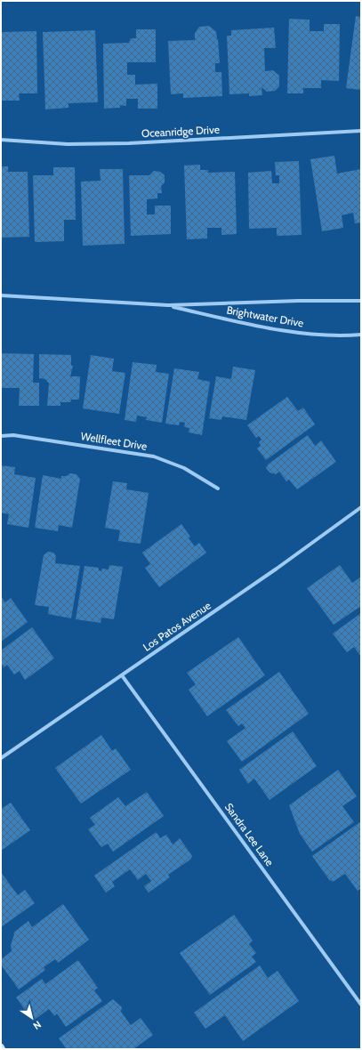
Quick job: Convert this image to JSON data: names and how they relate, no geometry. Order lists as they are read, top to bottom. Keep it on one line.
{"streets":{"street":["Oceanridge Drive","Brightwater Drive","Wellfleet Drive","Los Patos Avenue","Sandra Lee Lane"]},"crossings":[["Los Patos Avenue","Sandra Lee Lane"]],"north":"bottom right"}
